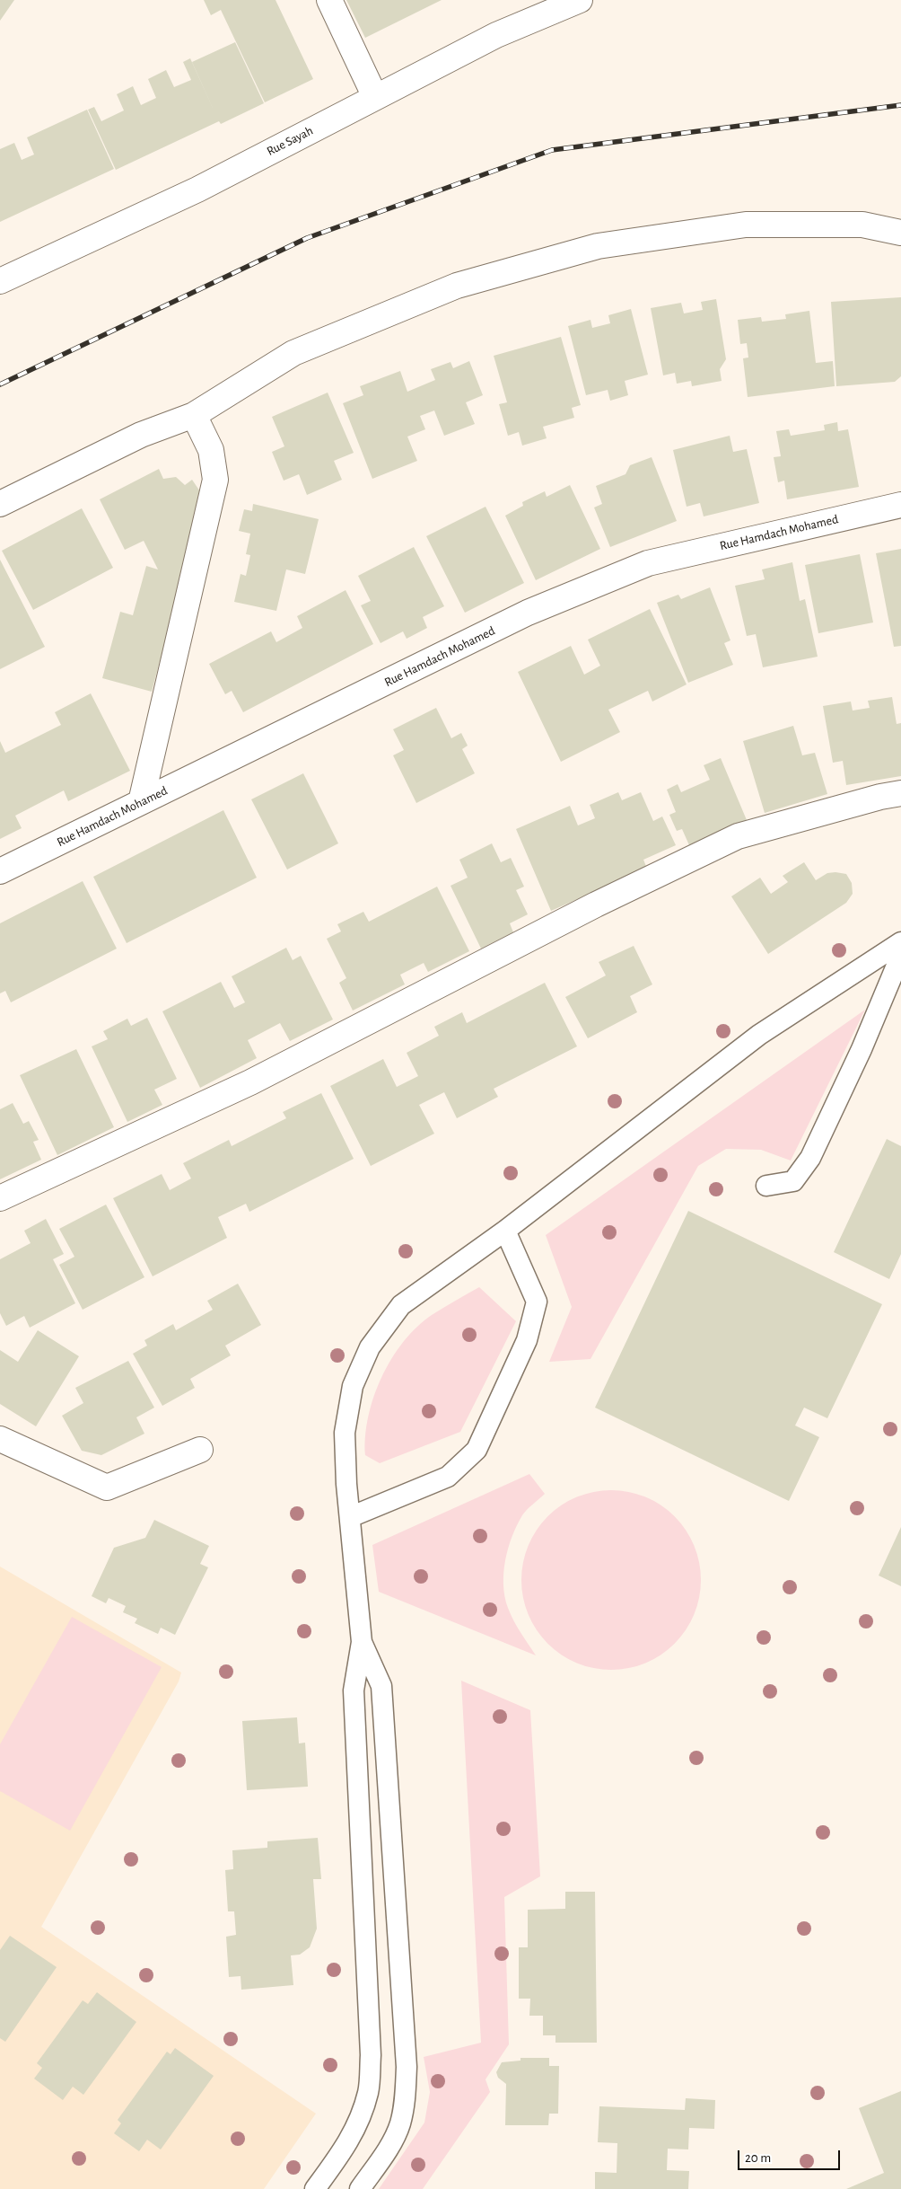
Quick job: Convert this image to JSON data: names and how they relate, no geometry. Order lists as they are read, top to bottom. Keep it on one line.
{"streets":{"street":["Rue Sayah","Rue Hamdach Mohamed"]},"scale_bar":"20 m"}
